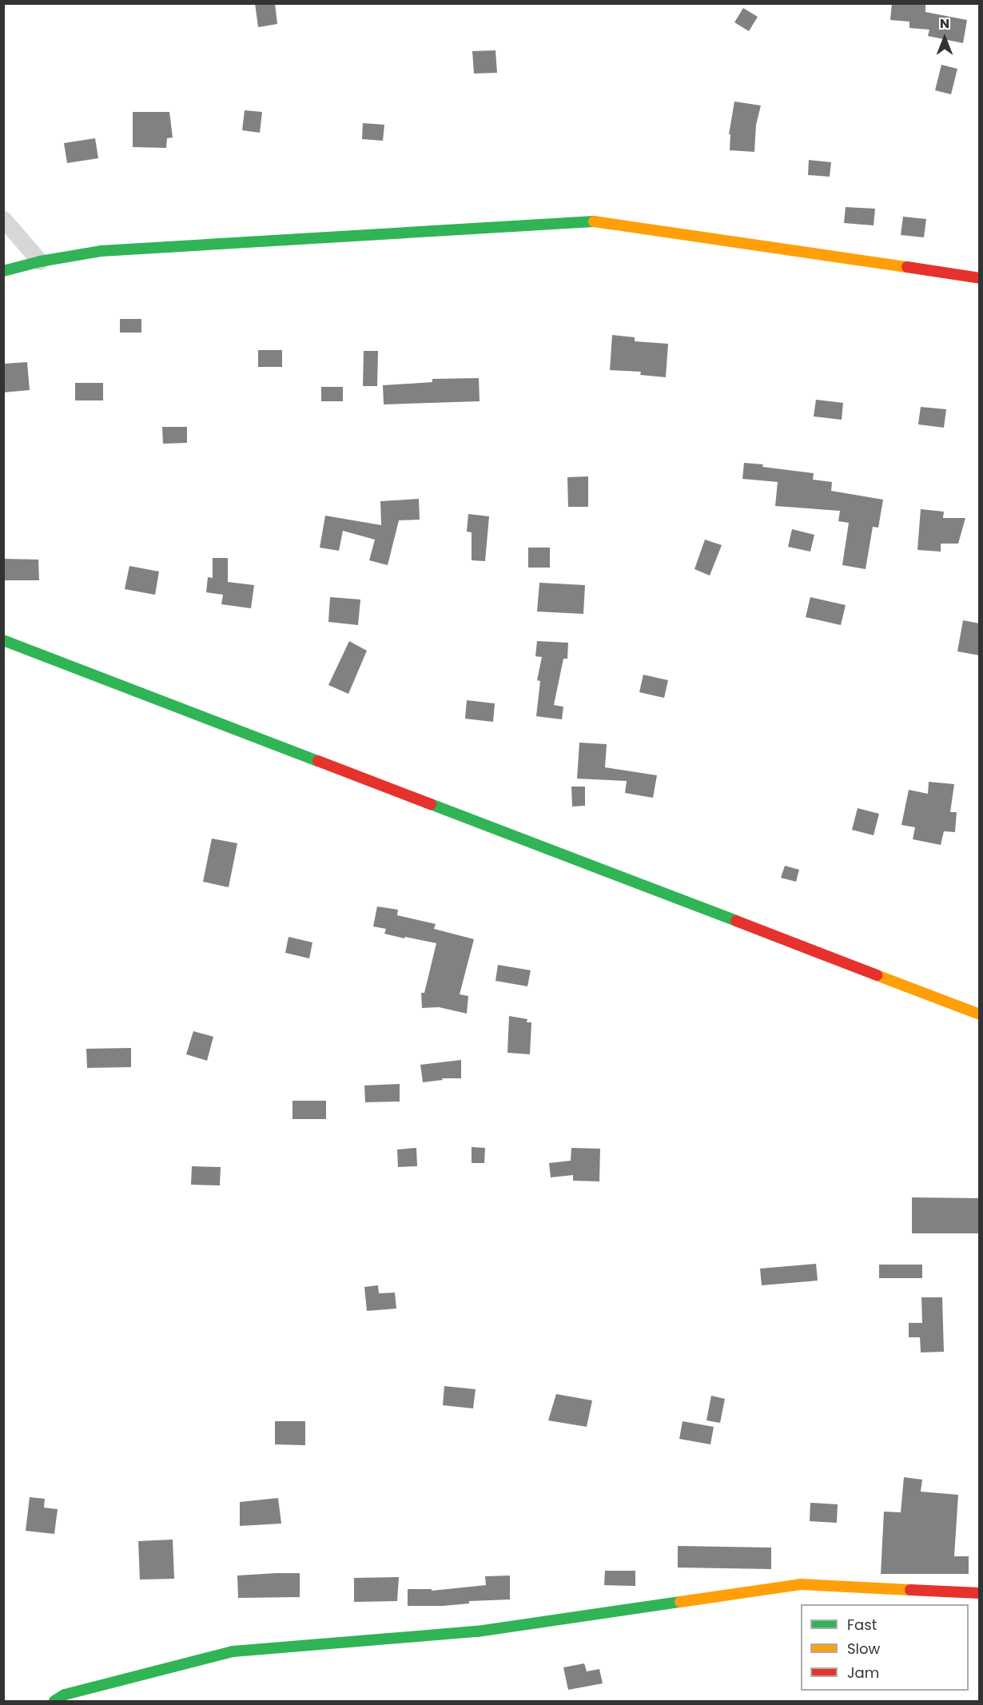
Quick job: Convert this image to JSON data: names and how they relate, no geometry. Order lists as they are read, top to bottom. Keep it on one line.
{"legend":["Fast","Slow","Jam"],"north":"top"}
